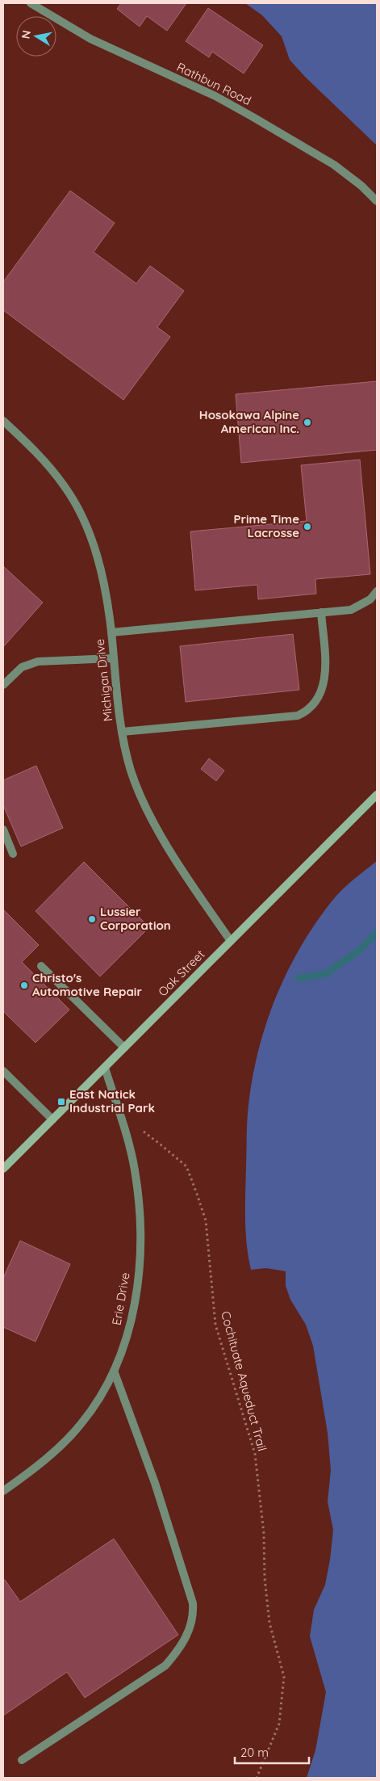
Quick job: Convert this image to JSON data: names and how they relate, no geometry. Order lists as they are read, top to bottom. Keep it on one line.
{"streets":{"main road":["Oak Street"],"street":["Rathbun Road","Michigan Drive","Erie Drive"],"path":["Cochituate Aqueduct Trail"]},"crossings":[["Michigan Drive","Oak Street"],["Oak Street","Erie Drive"],["Erie Drive","Cochituate Aqueduct Trail"]],"places":{"other":["Hosokawa Alpine American Inc.","Prime Time Lacrosse","Lussier Corporation","Christo's Automotive Repair"],"transit":["East Natick Industrial Park"]},"scale_bar":"20 m","north":"left"}
